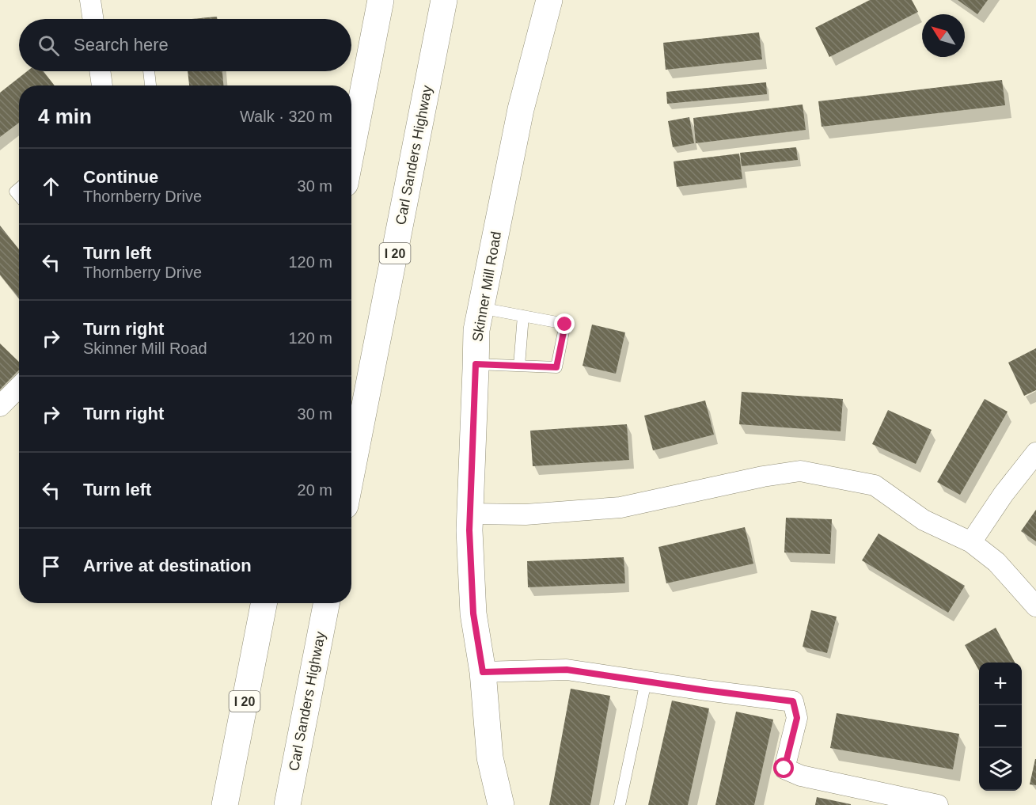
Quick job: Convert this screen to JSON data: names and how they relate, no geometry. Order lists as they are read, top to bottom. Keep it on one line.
{"streets":{"main road":["Carl Sanders Highway","I 20","Skinner Mill Road"]},"north":"top left","page":{"search":"Search here","heading":["4 min","Walk · 320 m"],"list":[["Continue","Thornberry Drive","30 m"],["Turn left","Thornberry Drive","120 m"],["Turn right","Skinner Mill Road","120 m"],["Turn right","30 m"],["Turn left","20 m"],"Arrive at destination"],"map_buttons":["+","−"]}}
